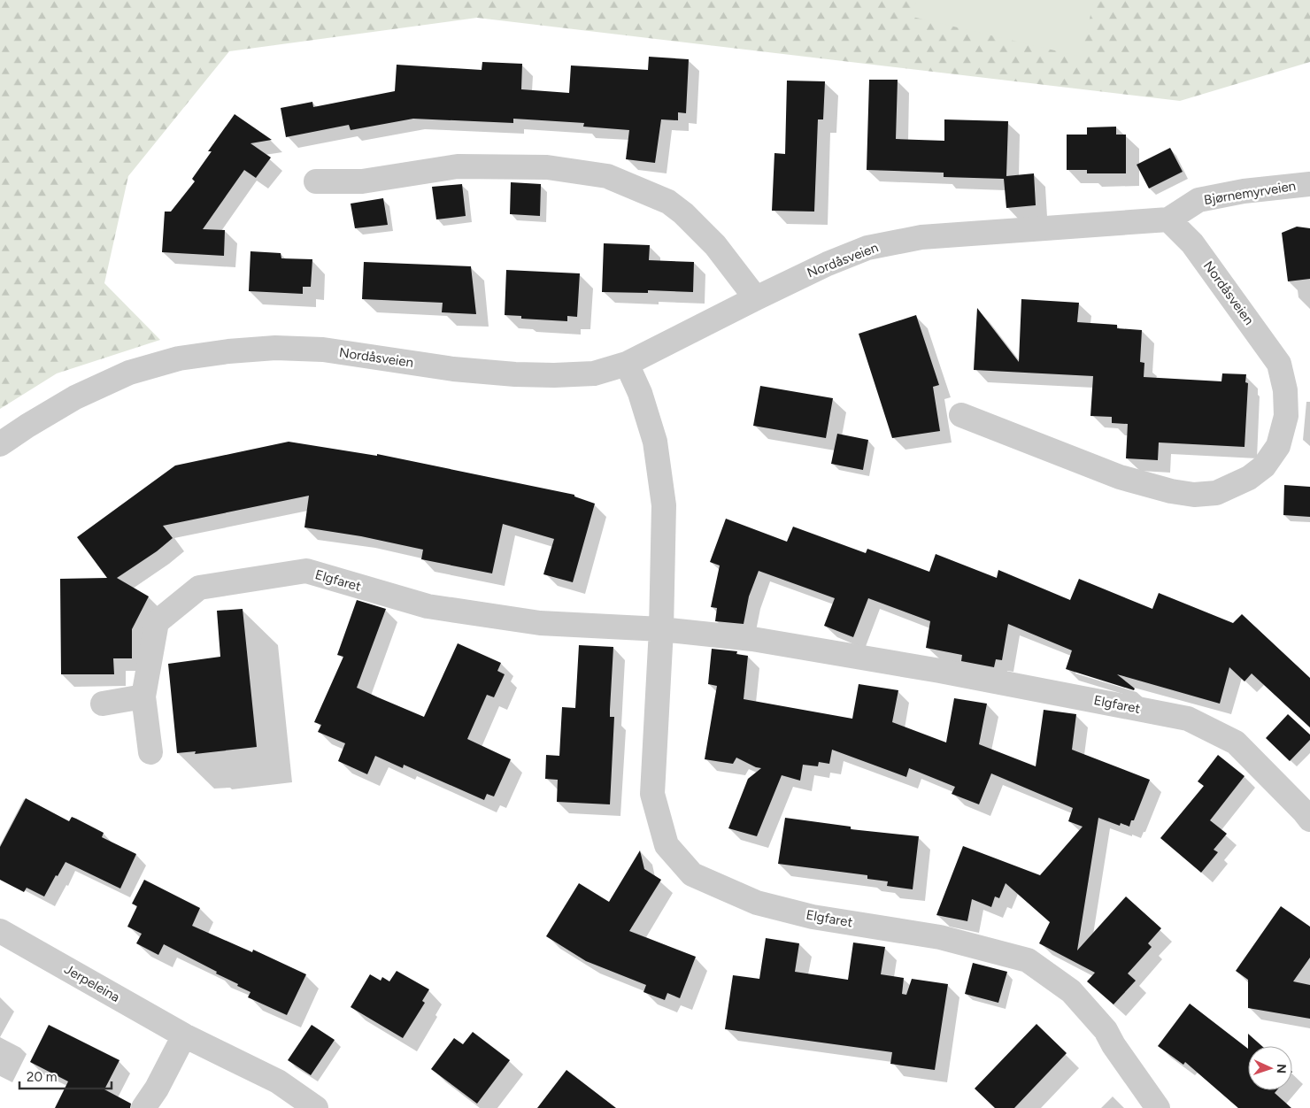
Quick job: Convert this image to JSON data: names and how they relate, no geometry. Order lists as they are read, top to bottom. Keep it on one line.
{"streets":{"street":["Bjørnemyrveien","Nordåsveien","Elgfaret","Jerpeleina"]},"crossings":[["Bjørnemyrveien","Nordåsveien"],["Nordåsveien","Elgfaret"]],"scale_bar":"20 m","north":"right"}
